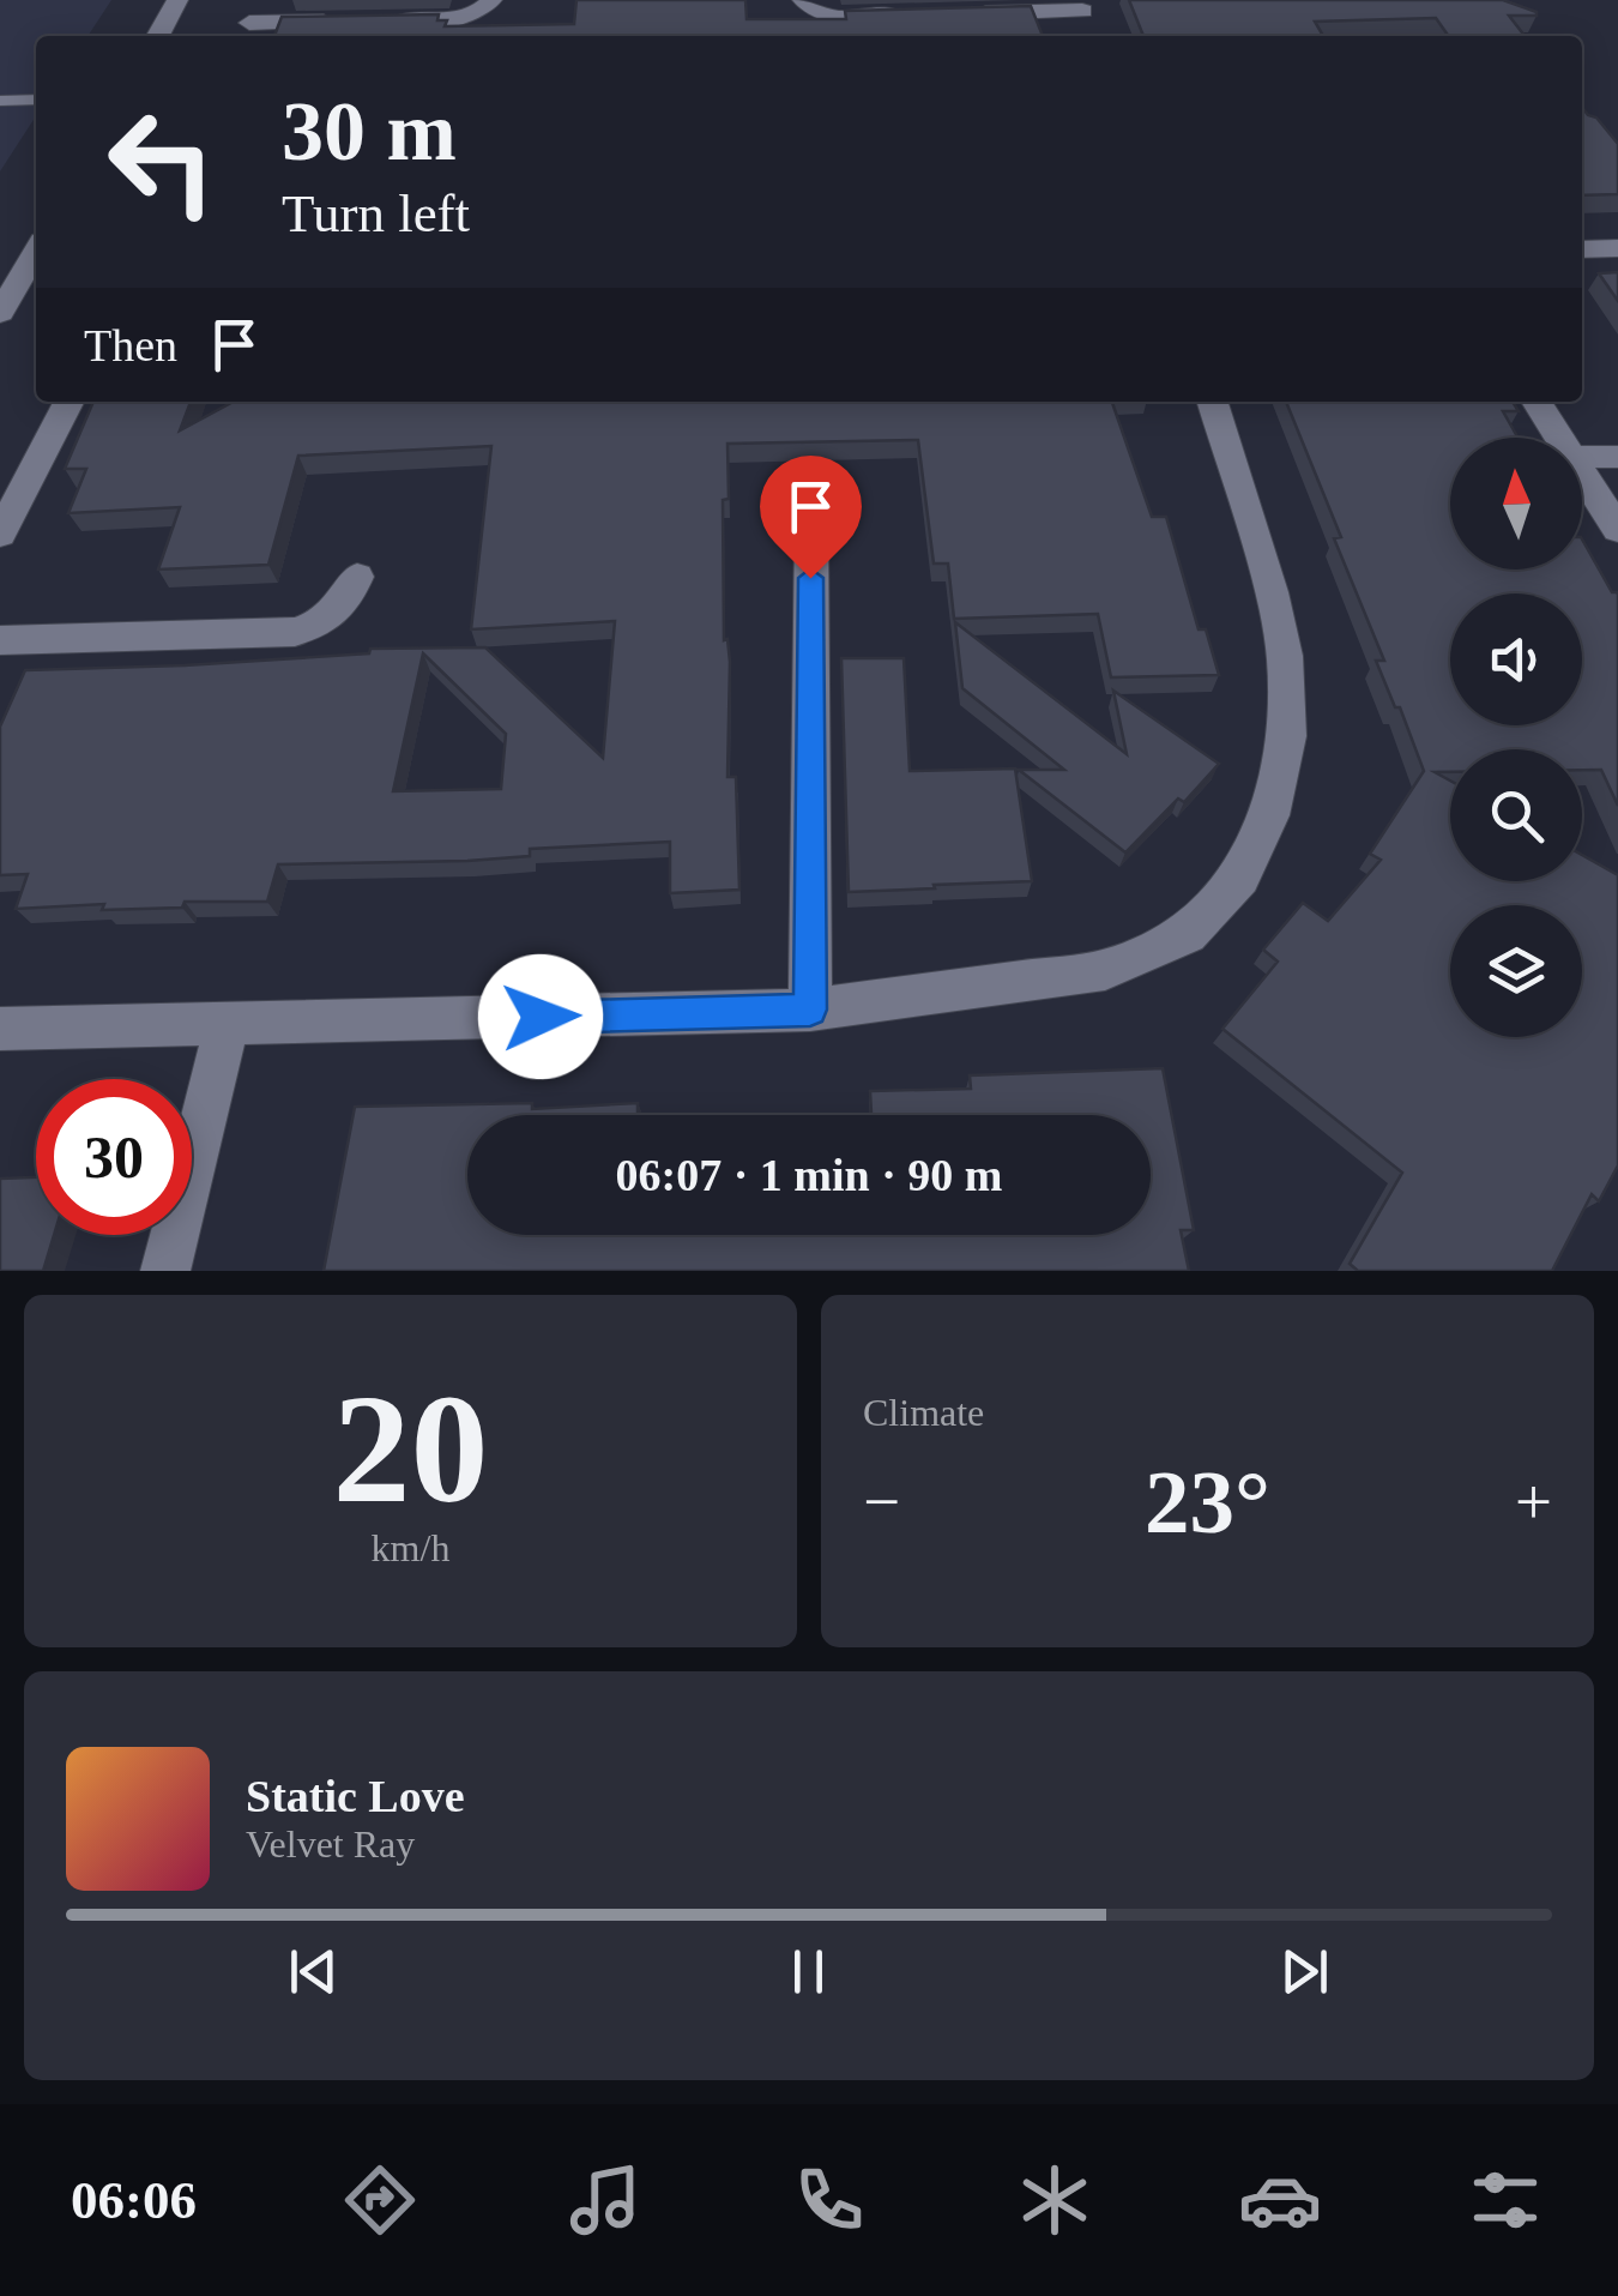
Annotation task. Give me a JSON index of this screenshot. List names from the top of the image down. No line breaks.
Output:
{"north":"top","page":{"turn":["30 m","Turn left"],"then":"Then","limit":"30","trip":"06:07 · 1 min · 90 m","tile":[["20","km/h"],"Climate"],"heat":["−","23°","+"],"song":["Static Love","Velvet Ray"],"tabs":"06:06"}}
